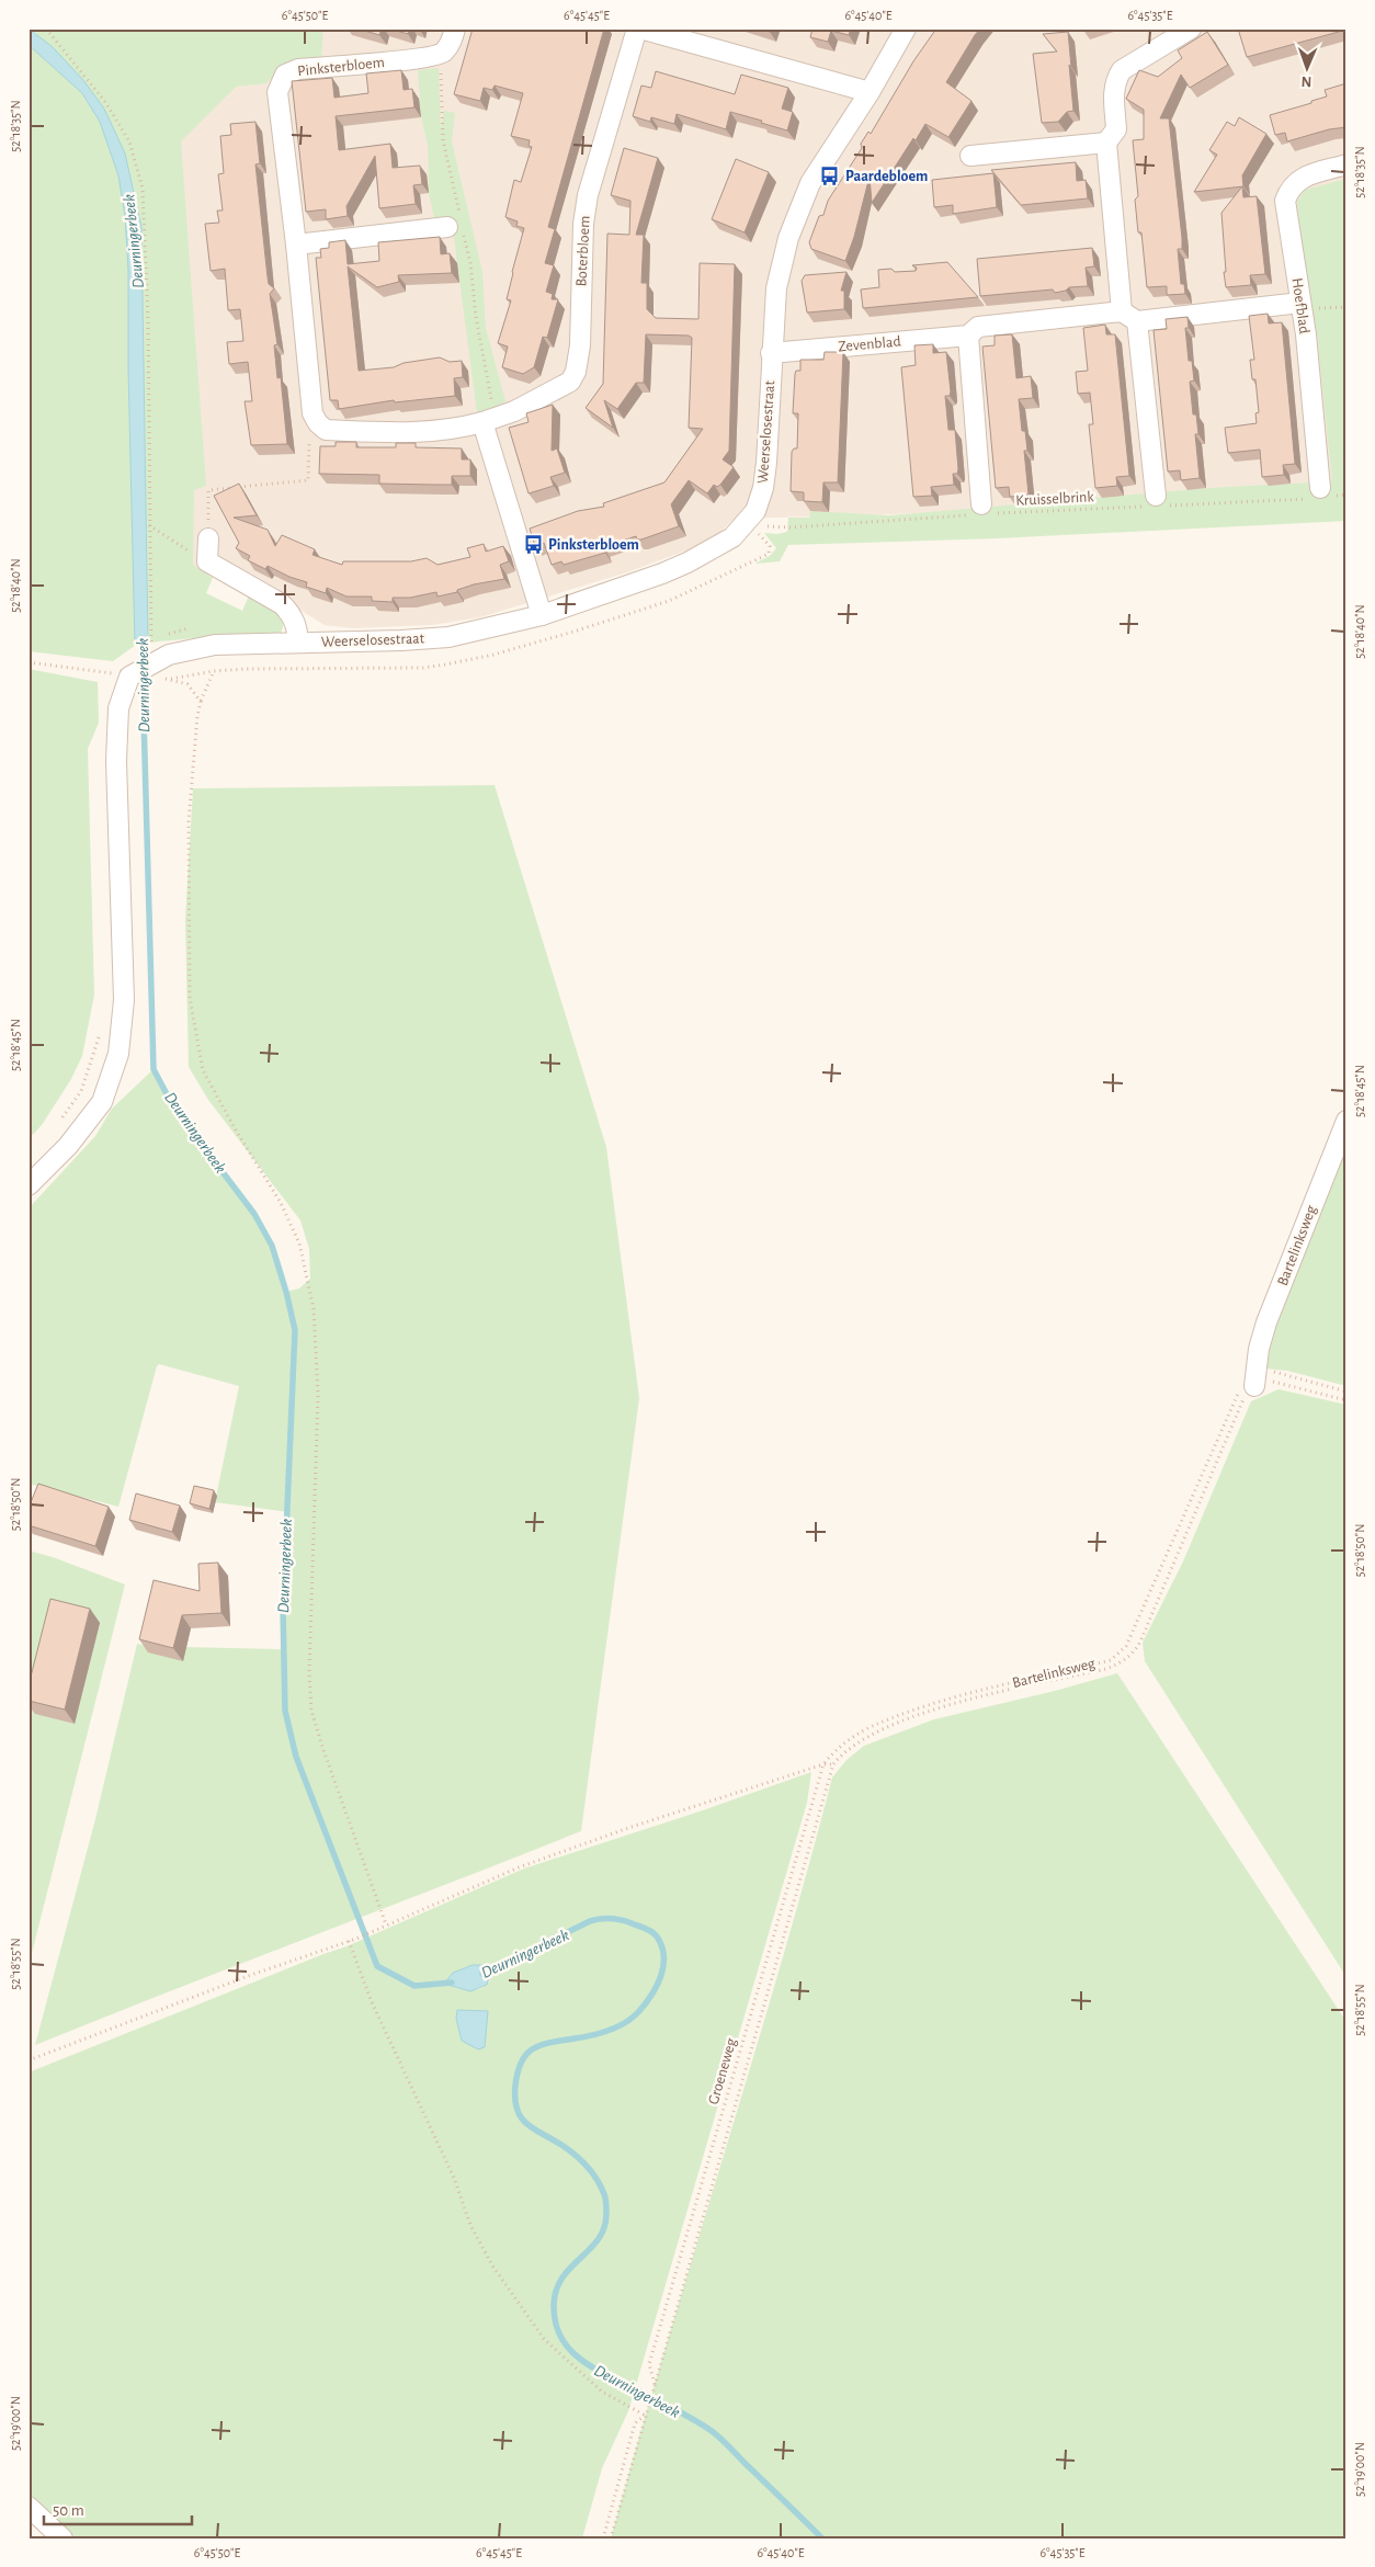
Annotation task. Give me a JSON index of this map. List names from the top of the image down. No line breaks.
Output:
{"streets":{"street":["Pinksterbloem","Boterbloem","Hoefblad","Zevenblad","Weerselosestraat","Bartelinksweg"],"path":["Kruisselbrink","Groeneweg"]},"crossings":[["Hoefblad","Zevenblad"],["Hoefblad","Kruisselbrink"],["Zevenblad","Weerselosestraat"],["Bartelinksweg","Groeneweg"]],"water":["Deurningerbeek"],"places":{"bus stop":["Paardebloem","Pinksterbloem"]},"scale_bar":"50 m","north":"bottom","coordinates":["6°45'50\"E","6°45'45\"E","6°45'40\"E","6°45'35\"E","52°18'35\"N","52°18'40\"N","52°18'45\"N","52°18'50\"N","52°18'55\"N","52°19'00\"N"]}
